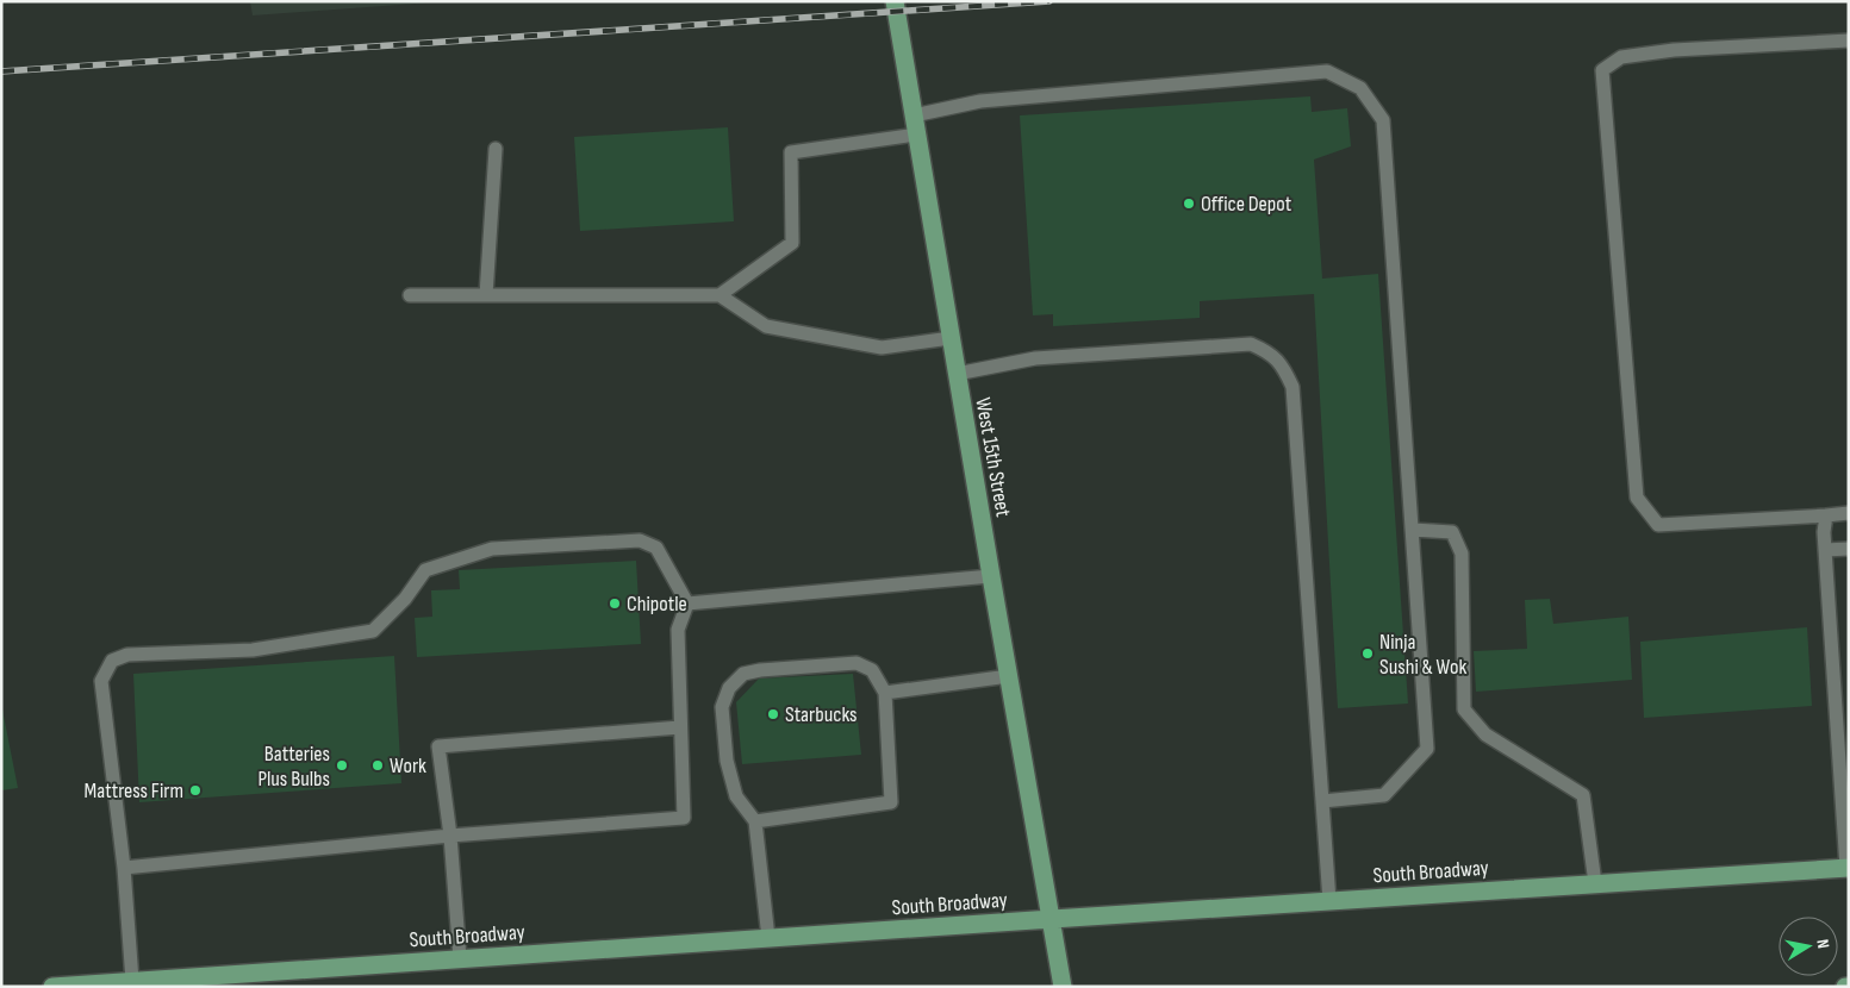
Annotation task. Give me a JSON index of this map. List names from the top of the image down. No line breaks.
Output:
{"streets":{"main road":["West 15th Street","South Broadway"]},"crossings":[["West 15th Street","South Broadway"]],"places":["Office Depot","Chipotle","Ninja Sushi & Wok","Starbucks","Batteries Plus Bulbs","Work","Mattress Firm"],"north":"right"}
